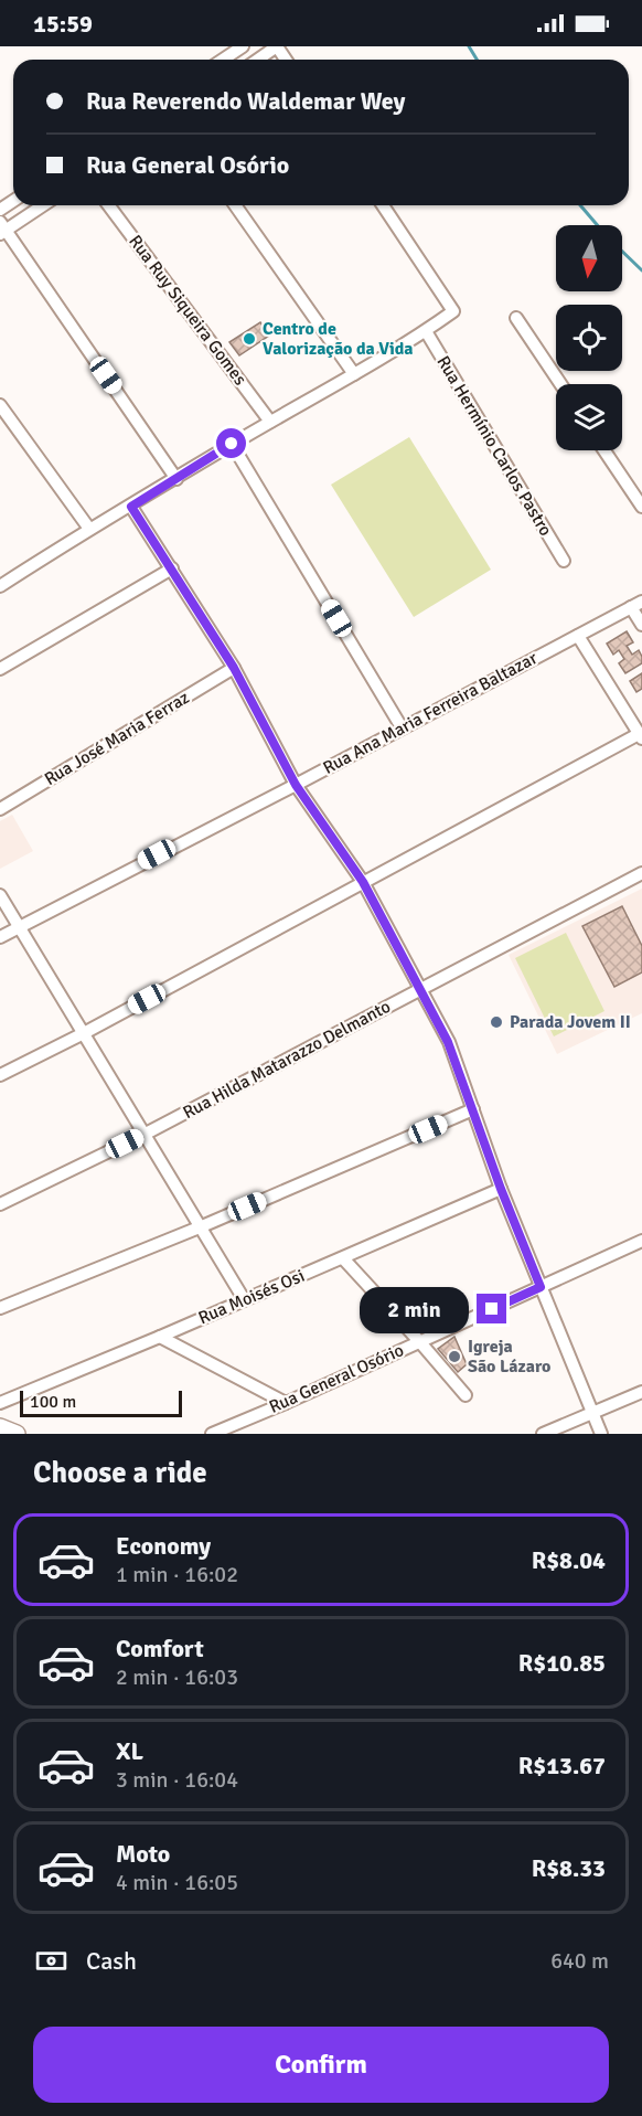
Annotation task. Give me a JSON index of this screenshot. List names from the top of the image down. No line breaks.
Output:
{"streets":{"street":["Rua Ruy Siqueira Gomes","Rua Hermínio Carlos Pastro","Rua Ana Maria Ferreira Baltazar","Rua José Maria Ferraz","Rua Hilda Matarazzo Delmanto","Rua Moisés Osi","Rua General Osório"]},"places":["Centro de Valorização da Vida","Parada Jovem II","Igreja São Lázaro"],"scale_bar":"100 m","north":"bottom","page":{"status":"15:59","banner":["Rua Reverendo Waldemar Wey","Rua General Osório"],"bubble":"2 min","scale":"100 m","heading":"Choose a ride","list":[{"name":"Economy","note":"1 min · 16:02","value":"R$8.04"},{"name":"Comfort","note":"2 min · 16:03","value":"R$10.85"},{"name":"XL","note":"3 min · 16:04","value":"R$13.67"},{"name":"Moto","note":"4 min · 16:05","value":"R$8.33"}],"pay":["Cash","640 m"],"buttons":"Confirm"}}
